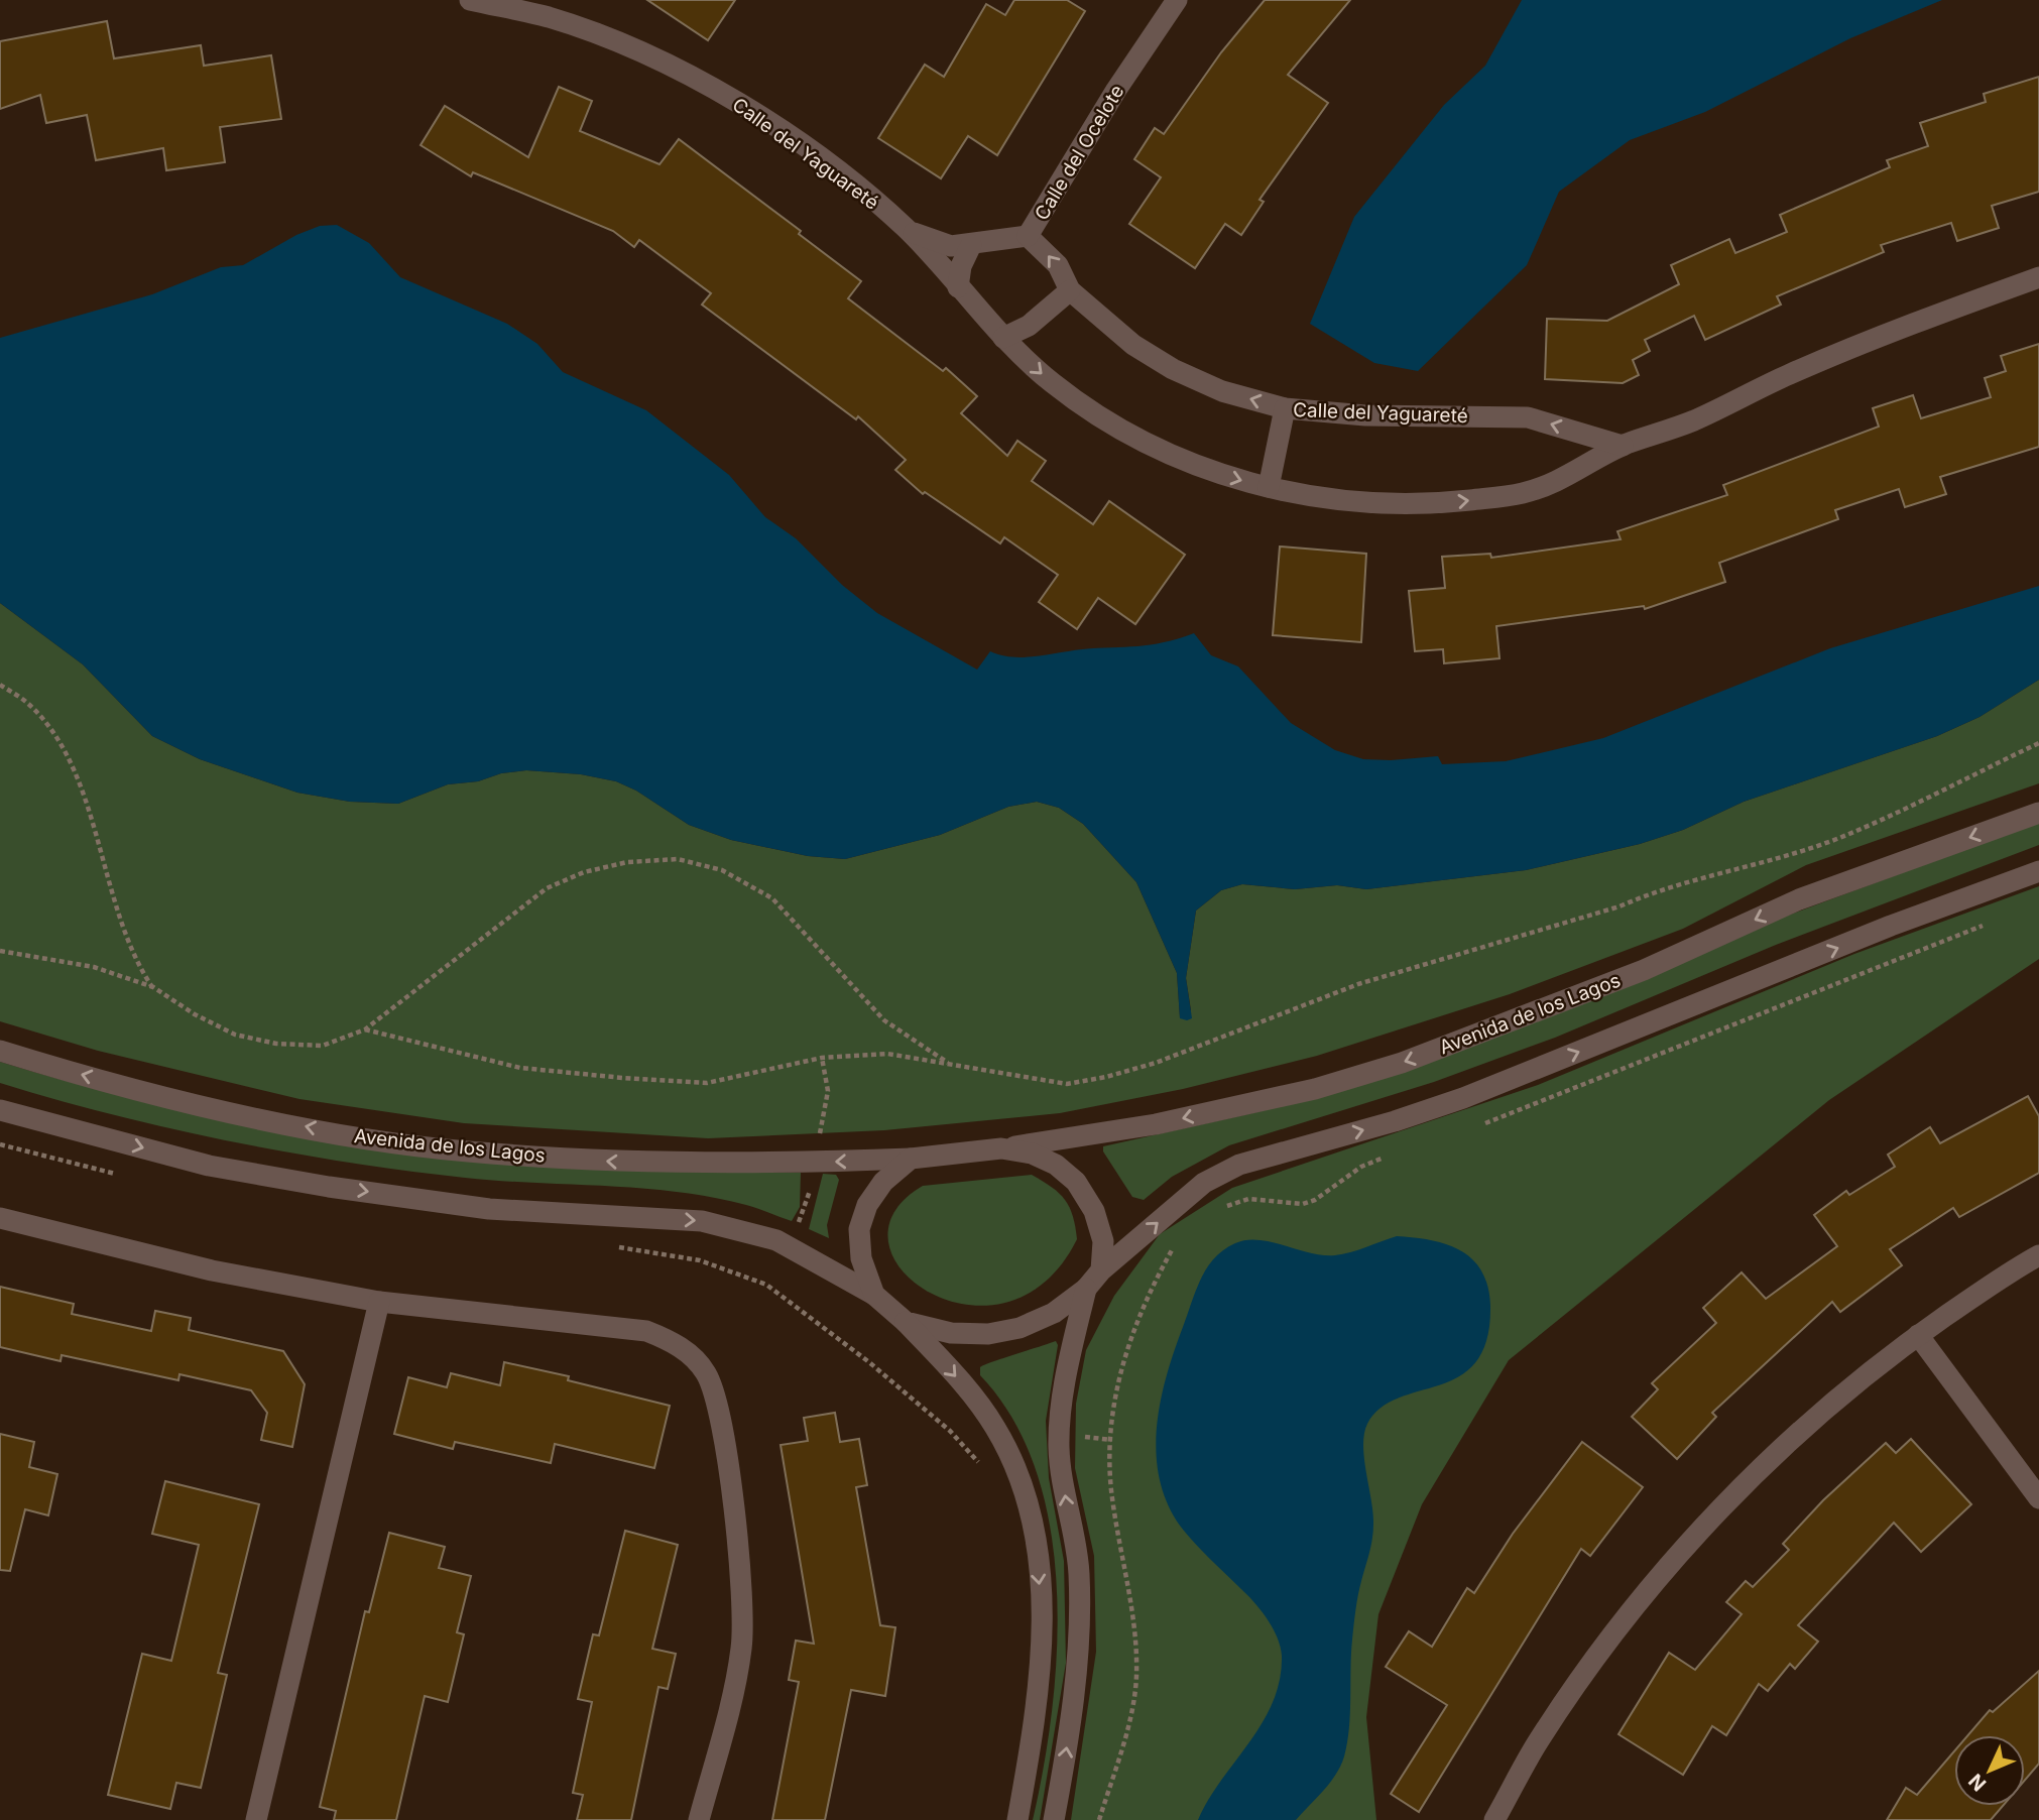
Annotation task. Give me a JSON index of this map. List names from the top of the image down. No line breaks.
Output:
{"streets":{"street":["Calle del Ocelote","Calle del Yaguareté","Avenida de los Lagos"]},"crossings":[["Calle del Ocelote","Calle del Yaguareté"]],"north":"bottom left"}
